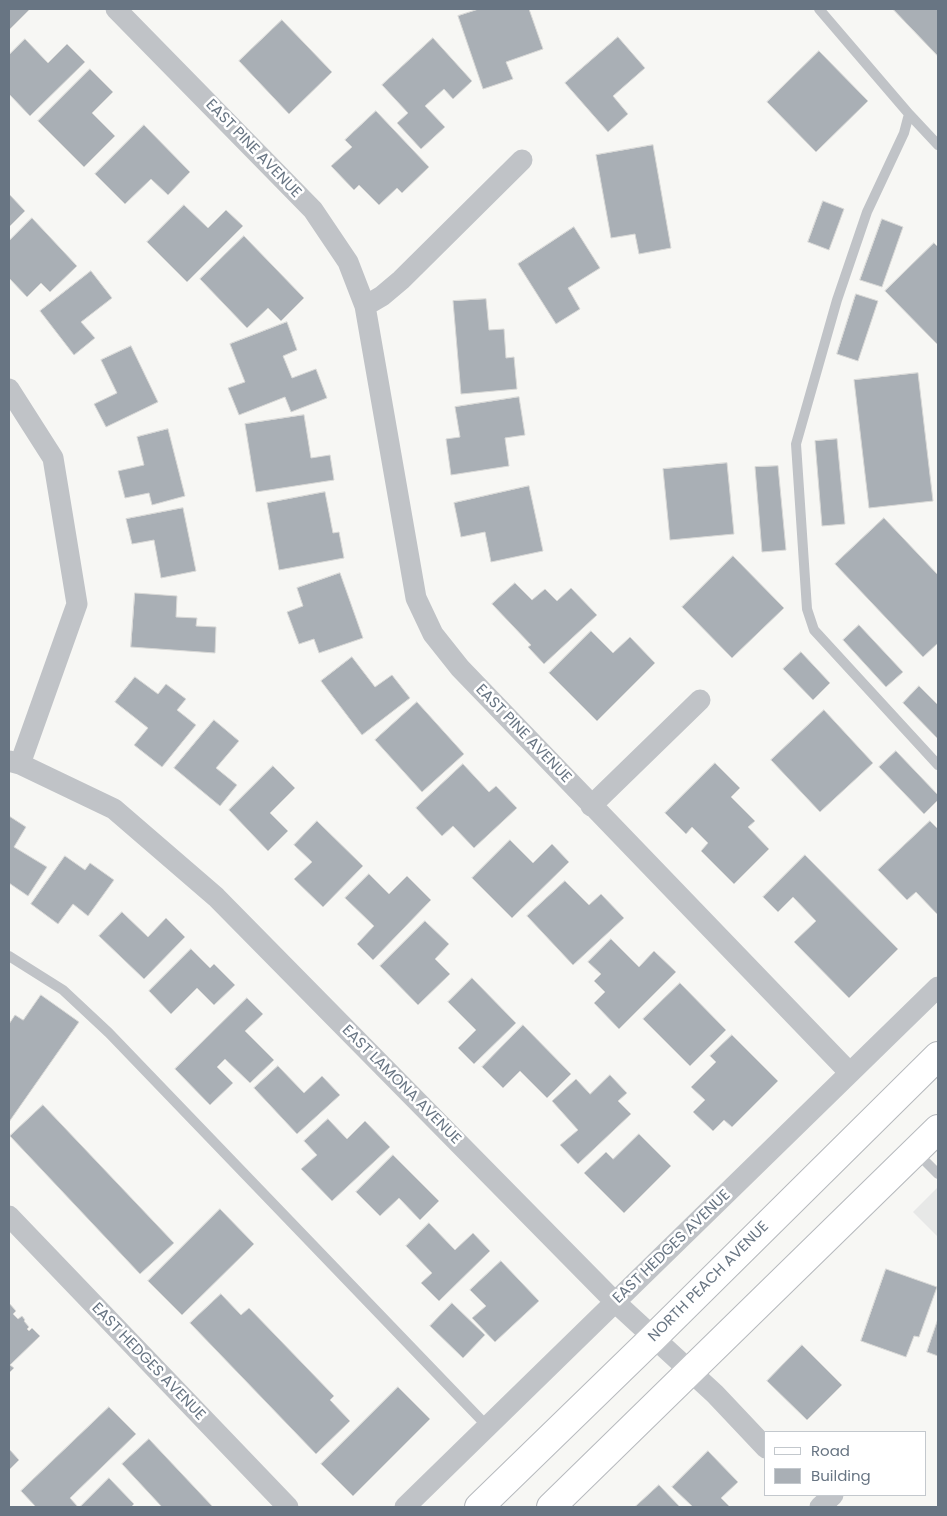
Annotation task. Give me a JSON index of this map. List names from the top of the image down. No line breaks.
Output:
{"streets":{"main road":["NORTH PEACH AVENUE"],"street":["EAST PINE AVENUE","EAST LAMONA AVENUE","EAST HEDGES AVENUE"]},"crossings":[["EAST PINE AVENUE","EAST HEDGES AVENUE"],["EAST LAMONA AVENUE","EAST HEDGES AVENUE"],["EAST LAMONA AVENUE","NORTH PEACH AVENUE"]],"legend":["Road","Building"]}
